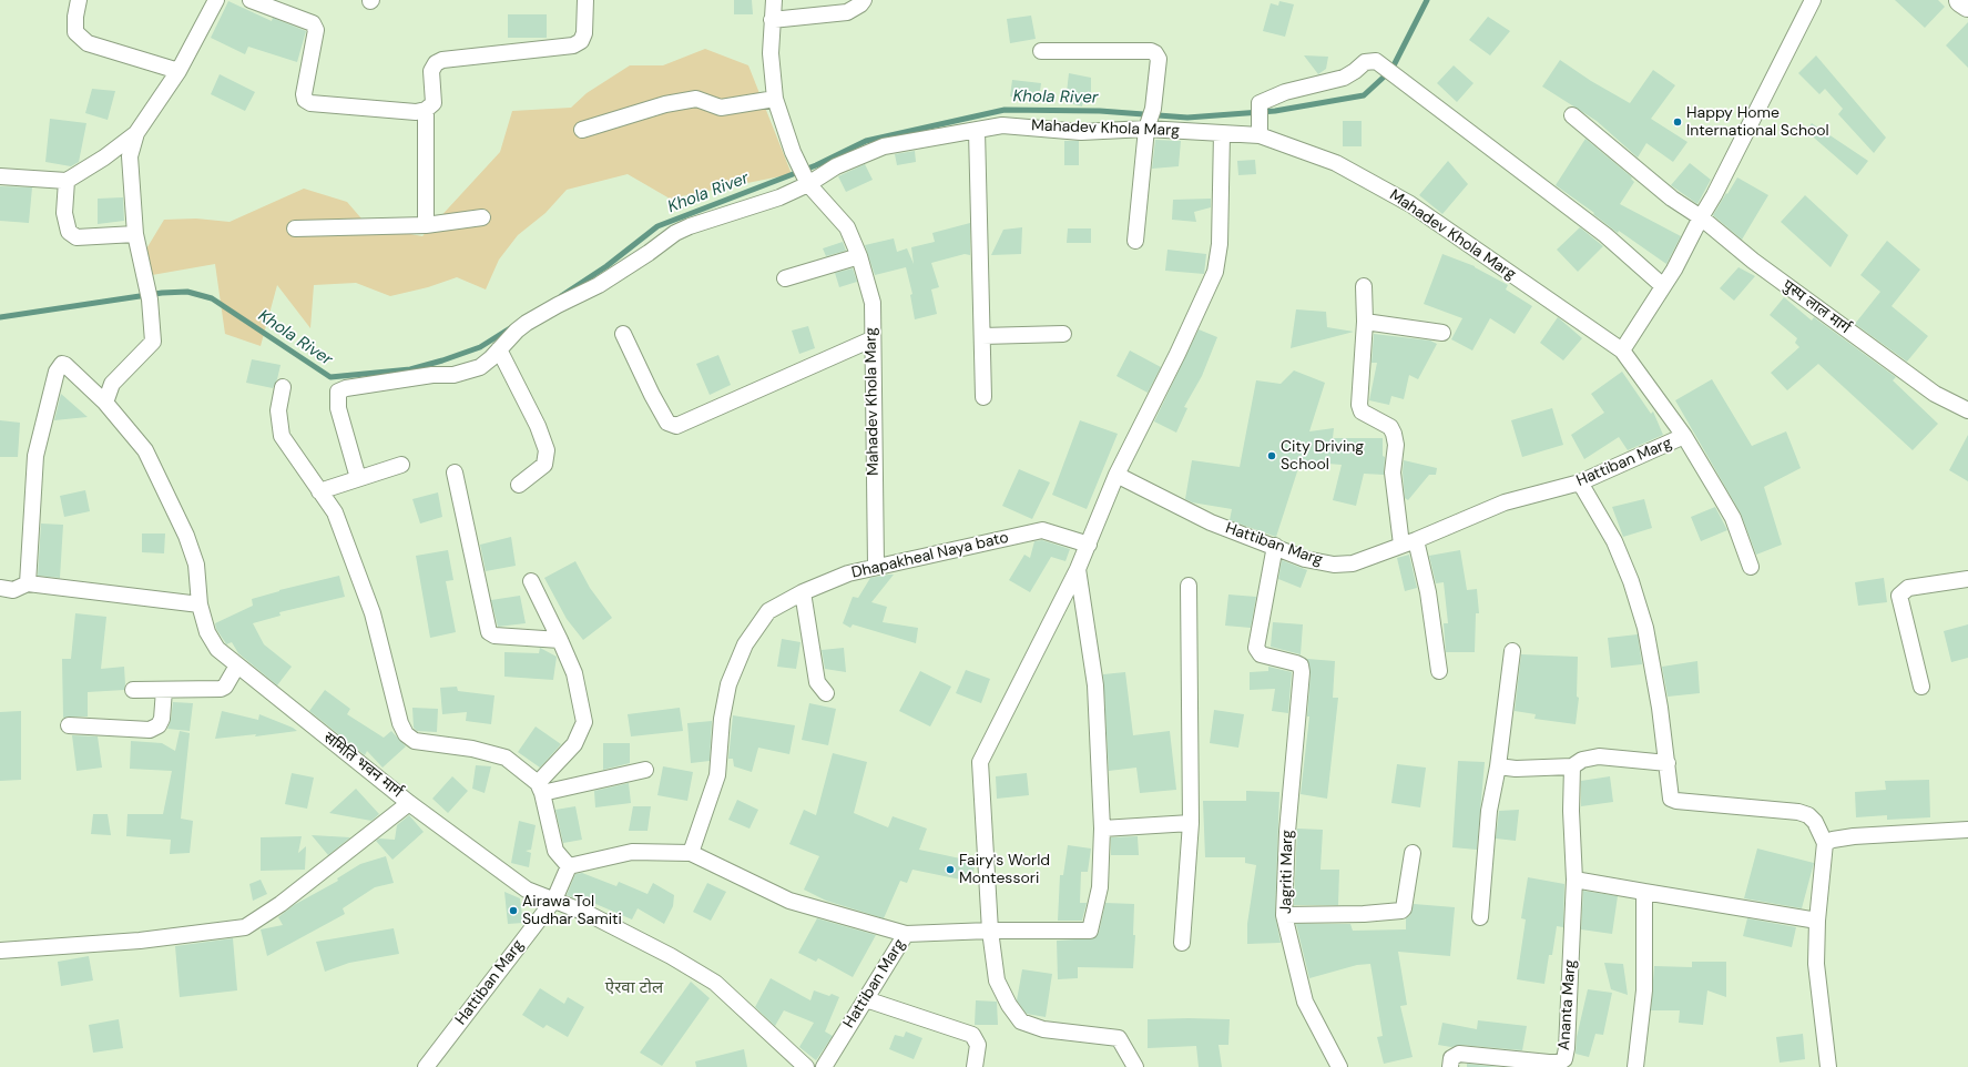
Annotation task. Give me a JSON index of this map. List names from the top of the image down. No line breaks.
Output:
{"streets":{"street":["Mahadev Khola Marg","पुस्प लाल मार्ग","Hattiban Marg","Dhapakheal Naya bato","समिति भवन मार्ग","Jagriti Marg","Ananta Marg"]},"crossings":[["Mahadev Khola Marg","Hattiban Marg"],["Mahadev Khola Marg","Dhapakheal Naya bato"],["Hattiban Marg","समिति भवन मार्ग"],["Hattiban Marg","Jagriti Marg"]],"districts":["ऐरवा टोल"],"water":["Khola River"],"places":["Happy Home International School","City Driving School","Fairy's World Montessori","Airawa Tol Sudhar Samiti"]}
